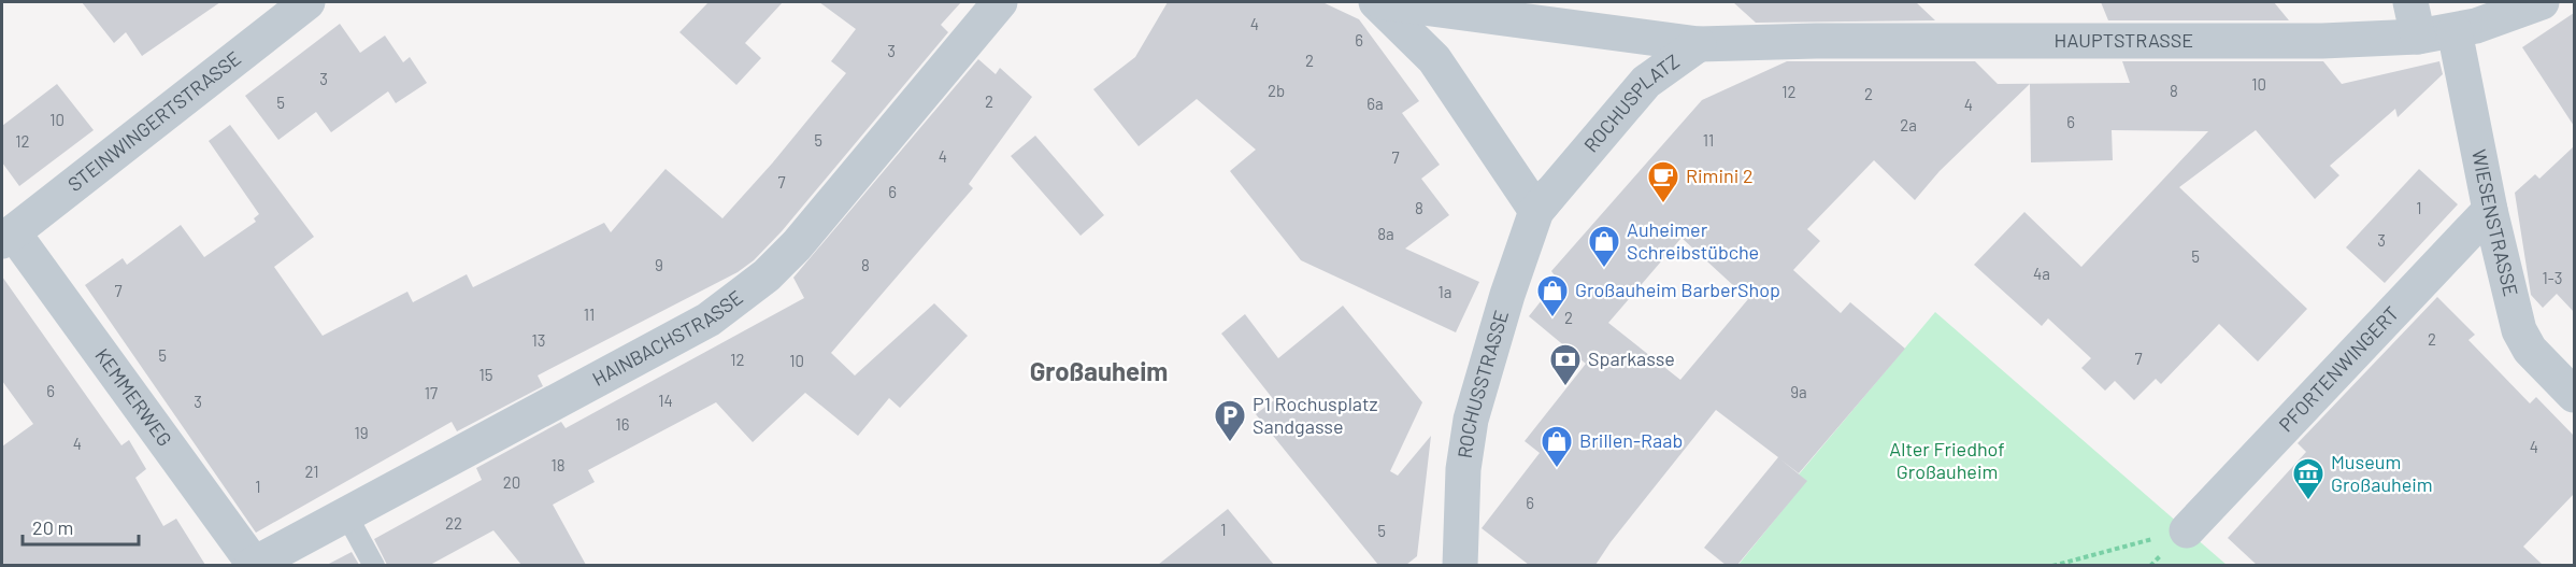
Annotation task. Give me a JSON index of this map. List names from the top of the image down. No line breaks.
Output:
{"streets":{"street":["HAUPTSTRASSE","ROCHUSPLATZ","STEINWINGERTSTRASSE","WIESENSTRASSE","HAINBACHSTRASSE","PFORTENWINGERT","ROCHUSSTRASSE","KEMMERWEG"]},"crossings":[["HAUPTSTRASSE","ROCHUSPLATZ"],["HAUPTSTRASSE","WIESENSTRASSE"],["ROCHUSPLATZ","ROCHUSSTRASSE"],["STEINWINGERTSTRASSE","KEMMERWEG"],["WIESENSTRASSE","PFORTENWINGERT"],["HAINBACHSTRASSE","KEMMERWEG"]],"districts":["Großauheim"],"parks":["Alter Friedhof Großauheim"],"places":{"cafe":["Rimini 2"],"shop":["Auheimer Schreibstübche","Großauheim BarberShop","Brillen-Raab"],"bank":["Sparkasse"],"parking":["P1 Rochusplatz Sandgasse"],"museum":["Museum Großauheim"]},"house_numbers":["4","6","3","2","3","10","2b","8","12","2","2","5","6a","4","10","6","2a","5","11","12","4","7","7","6","8","1","8a","3","5","9","8","4a","1-3","7","1a","11","2","2","13","5","7","12","10","15","6","9a","17","14","3","16","19","4","4","18","21","20","1","6","22","1","5"],"scale_bar":"20 m"}
